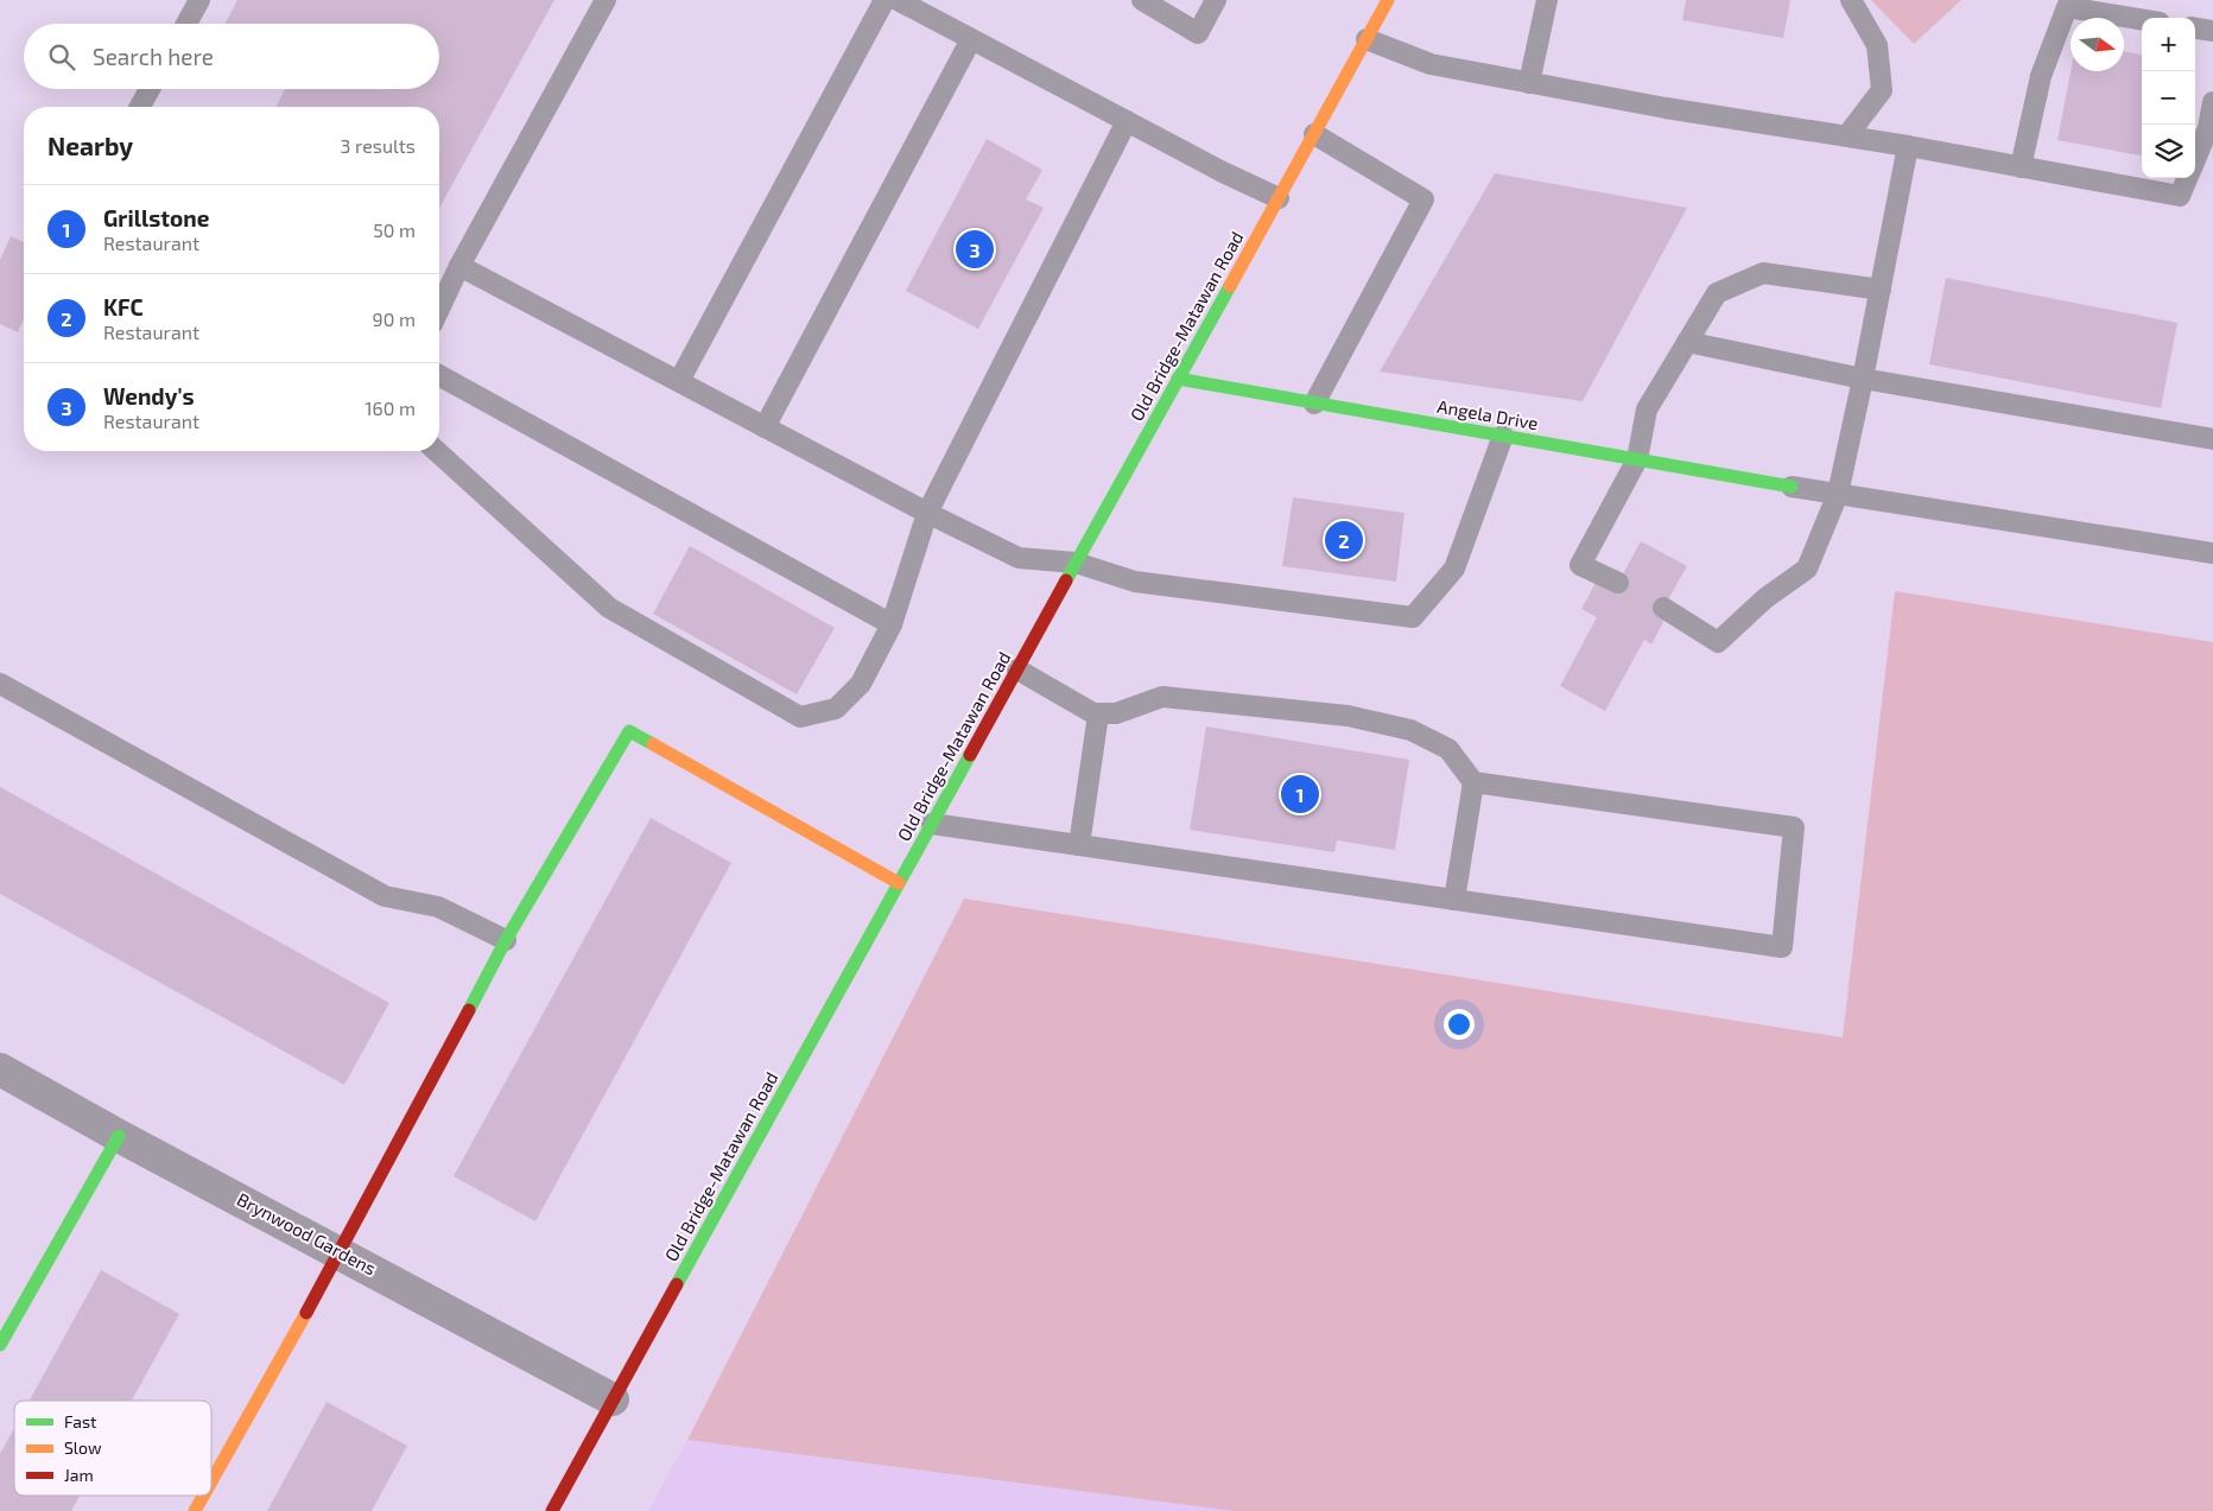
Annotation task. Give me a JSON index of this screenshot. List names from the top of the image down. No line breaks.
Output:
{"streets":{"street":["Old Bridge-Matawan Road","Angela Drive","Brynwood Gardens"]},"crossings":[["Old Bridge-Matawan Road","Angela Drive"],["Old Bridge-Matawan Road","Brynwood Gardens"]],"legend":["Fast","Slow","Jam"],"north":"right","page":{"map_buttons":["+","−"],"search":"Search here","heading":["Nearby","3 results"],"list":[{"mark":"1","name":"Grillstone","note":"Restaurant","value":"50 m"},{"mark":"2","name":"KFC","note":"Restaurant","value":"90 m"},{"mark":"3","name":"Wendy's","note":"Restaurant","value":"160 m"}],"pins":["3","2","1"]}}
